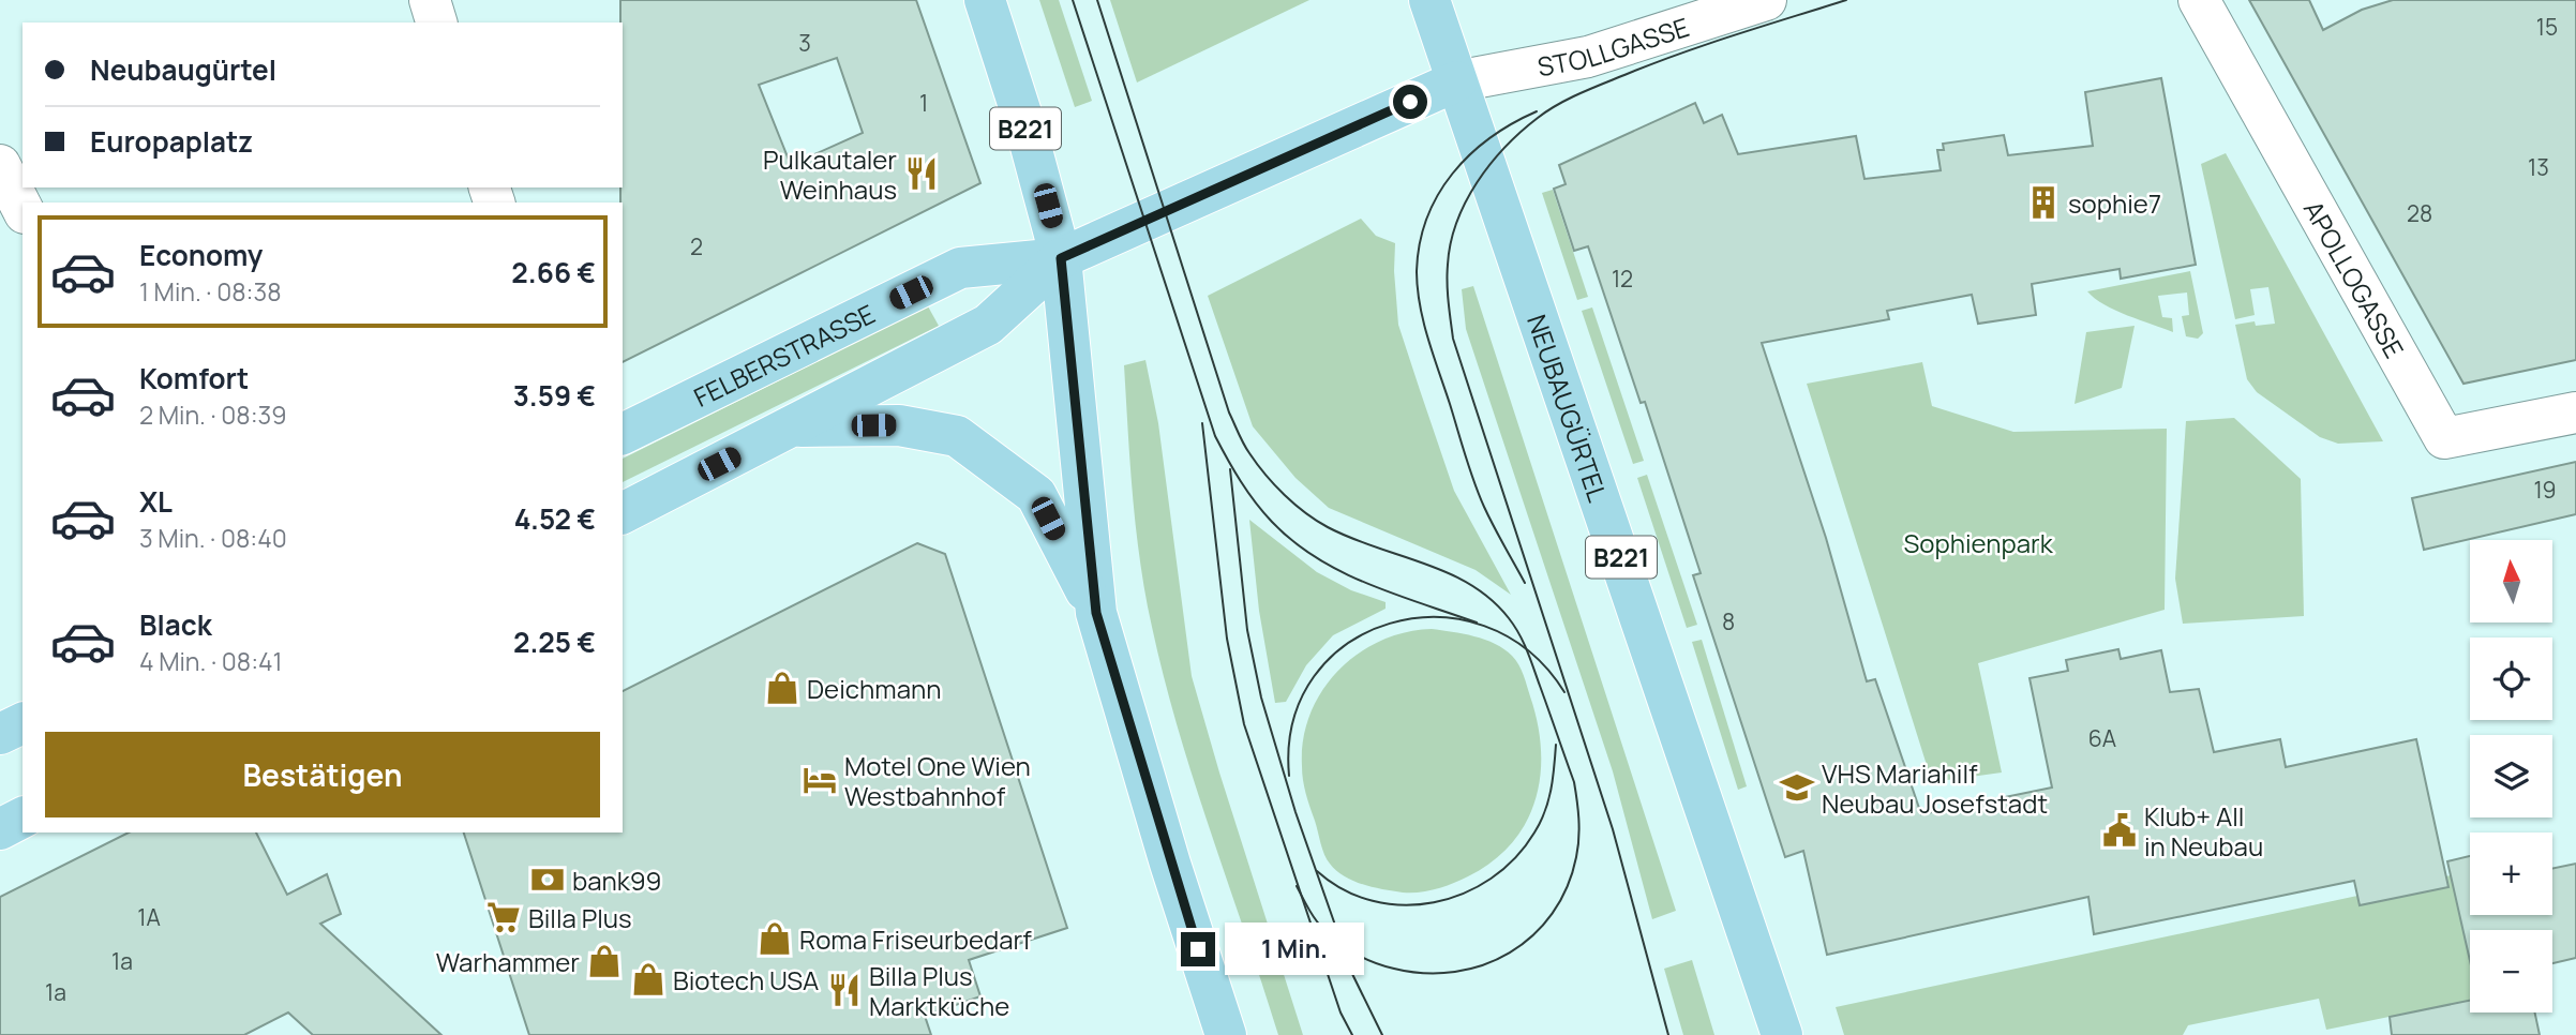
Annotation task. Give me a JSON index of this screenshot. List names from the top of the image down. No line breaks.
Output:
{"streets":{"main road":["B221","FELBERSTRASSE","NEUBAUGÜRTEL"],"street":["STOLLGASSE","APOLLOGASSE"]},"crossings":[["STOLLGASSE","NEUBAUGÜRTEL"],["B221","FELBERSTRASSE"]],"parks":["Sophienpark"],"places":{"restaurant":["Pulkautaler Weinhaus","Billa Plus Marktküche"],"building":["sophie7"],"shop":["Deichmann","Roma Friseurbedarf","Warhammer","Biotech USA"],"hotel":["Motel One Wien Westbahnhof"],"school or university":["VHS Mariahilf Neubau Josefstadt"],"public building":["Klub+ All in Neubau"],"bank":["bank99"],"supermarket":["Billa Plus"]},"house_numbers":["15","3","1","13","28","2","12","19","8","6A","1A","1a","1a"],"north":"top","page":{"banner":["Neubaugürtel","Europaplatz"],"list":[{"name":"Economy","note":"1 Min. · 08:38","value":"2.66 €"},{"name":"Komfort","note":"2 Min. · 08:39","value":"3.59 €"},{"name":"XL","note":"3 Min. · 08:40","value":"4.52 €"},{"name":"Black","note":"4 Min. · 08:41","value":"2.25 €"}],"map_buttons":["+","−"],"buttons":"Bestätigen","bubble":"1 Min."}}
